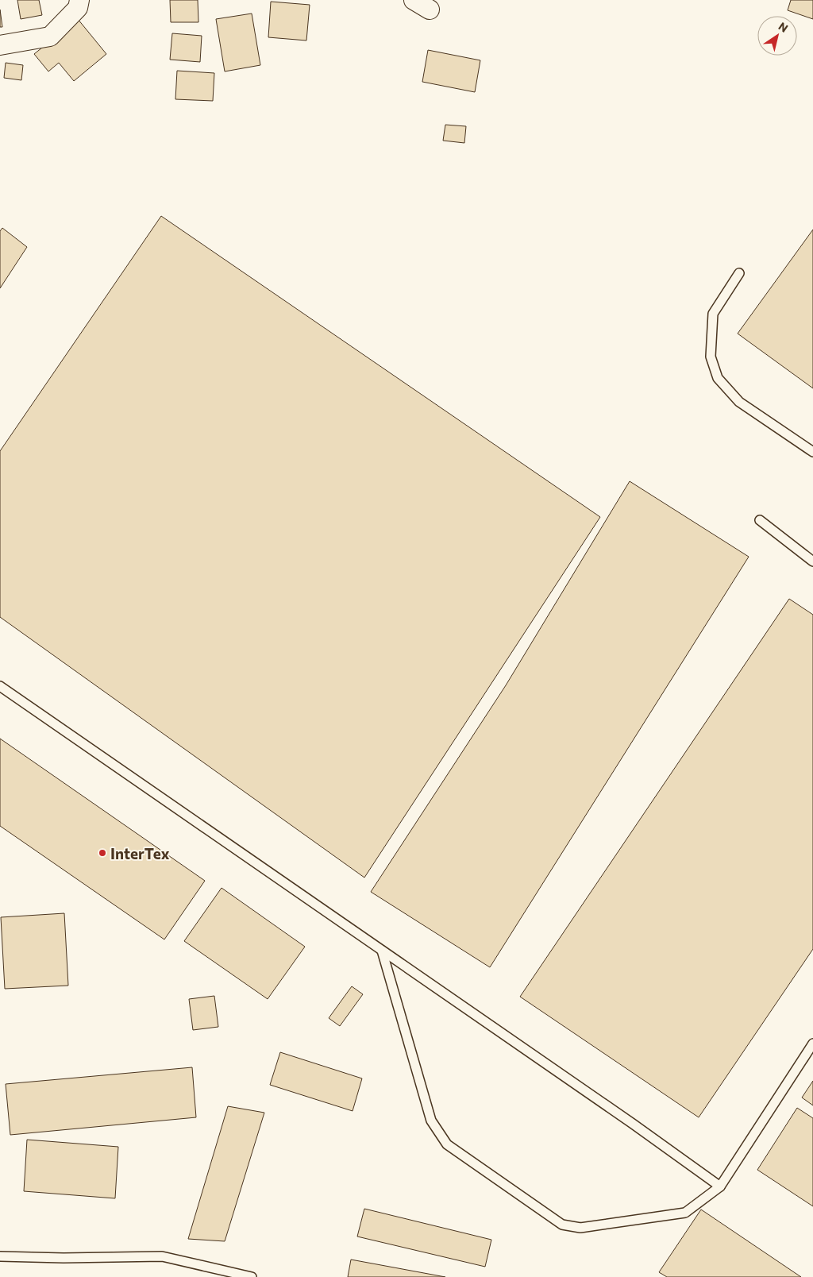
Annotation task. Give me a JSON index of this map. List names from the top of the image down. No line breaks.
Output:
{"places":["InterTex"],"north":"top right"}
